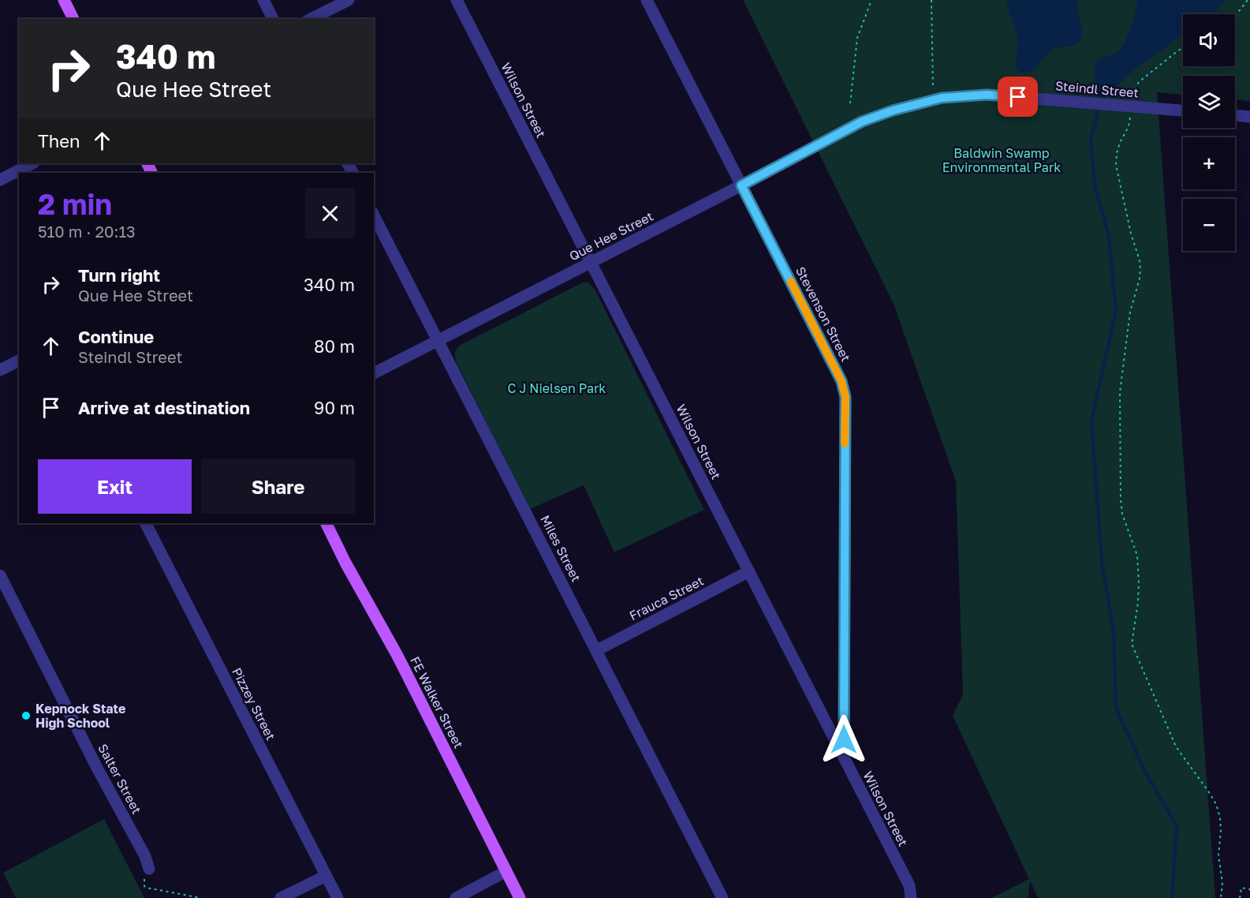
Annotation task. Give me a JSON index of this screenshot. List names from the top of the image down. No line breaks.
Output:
{"streets":{"main road":["FE Walker Street"],"street":["Steindl Street","Wilson Street","Que Hee Street","Stevenson Street","Miles Street","Frauca Street","Pizzey Street","Salter Street"]},"crossings":[["Steindl Street","Que Hee Street"],["Wilson Street","Que Hee Street"],["Wilson Street","Stevenson Street"],["Wilson Street","Frauca Street"],["Que Hee Street","Stevenson Street"],["Que Hee Street","Miles Street"],["Miles Street","Frauca Street"]],"parks":["Baldwin Swamp Environmental Park","C J Nielsen Park"],"places":["Kepnock State High School"],"page":{"map_buttons":["+","−"],"turn":["340 m","Que Hee Street"],"then":"Then","heading":["2 min","510 m · 20:13"],"list":[{"name":"Turn right","note":"Que Hee Street","value":"340 m"},{"name":"Continue","note":"Steindl Street","value":"80 m"},{"name":"Arrive at destination","value":"90 m"}],"buttons":["Exit","Share"]}}
